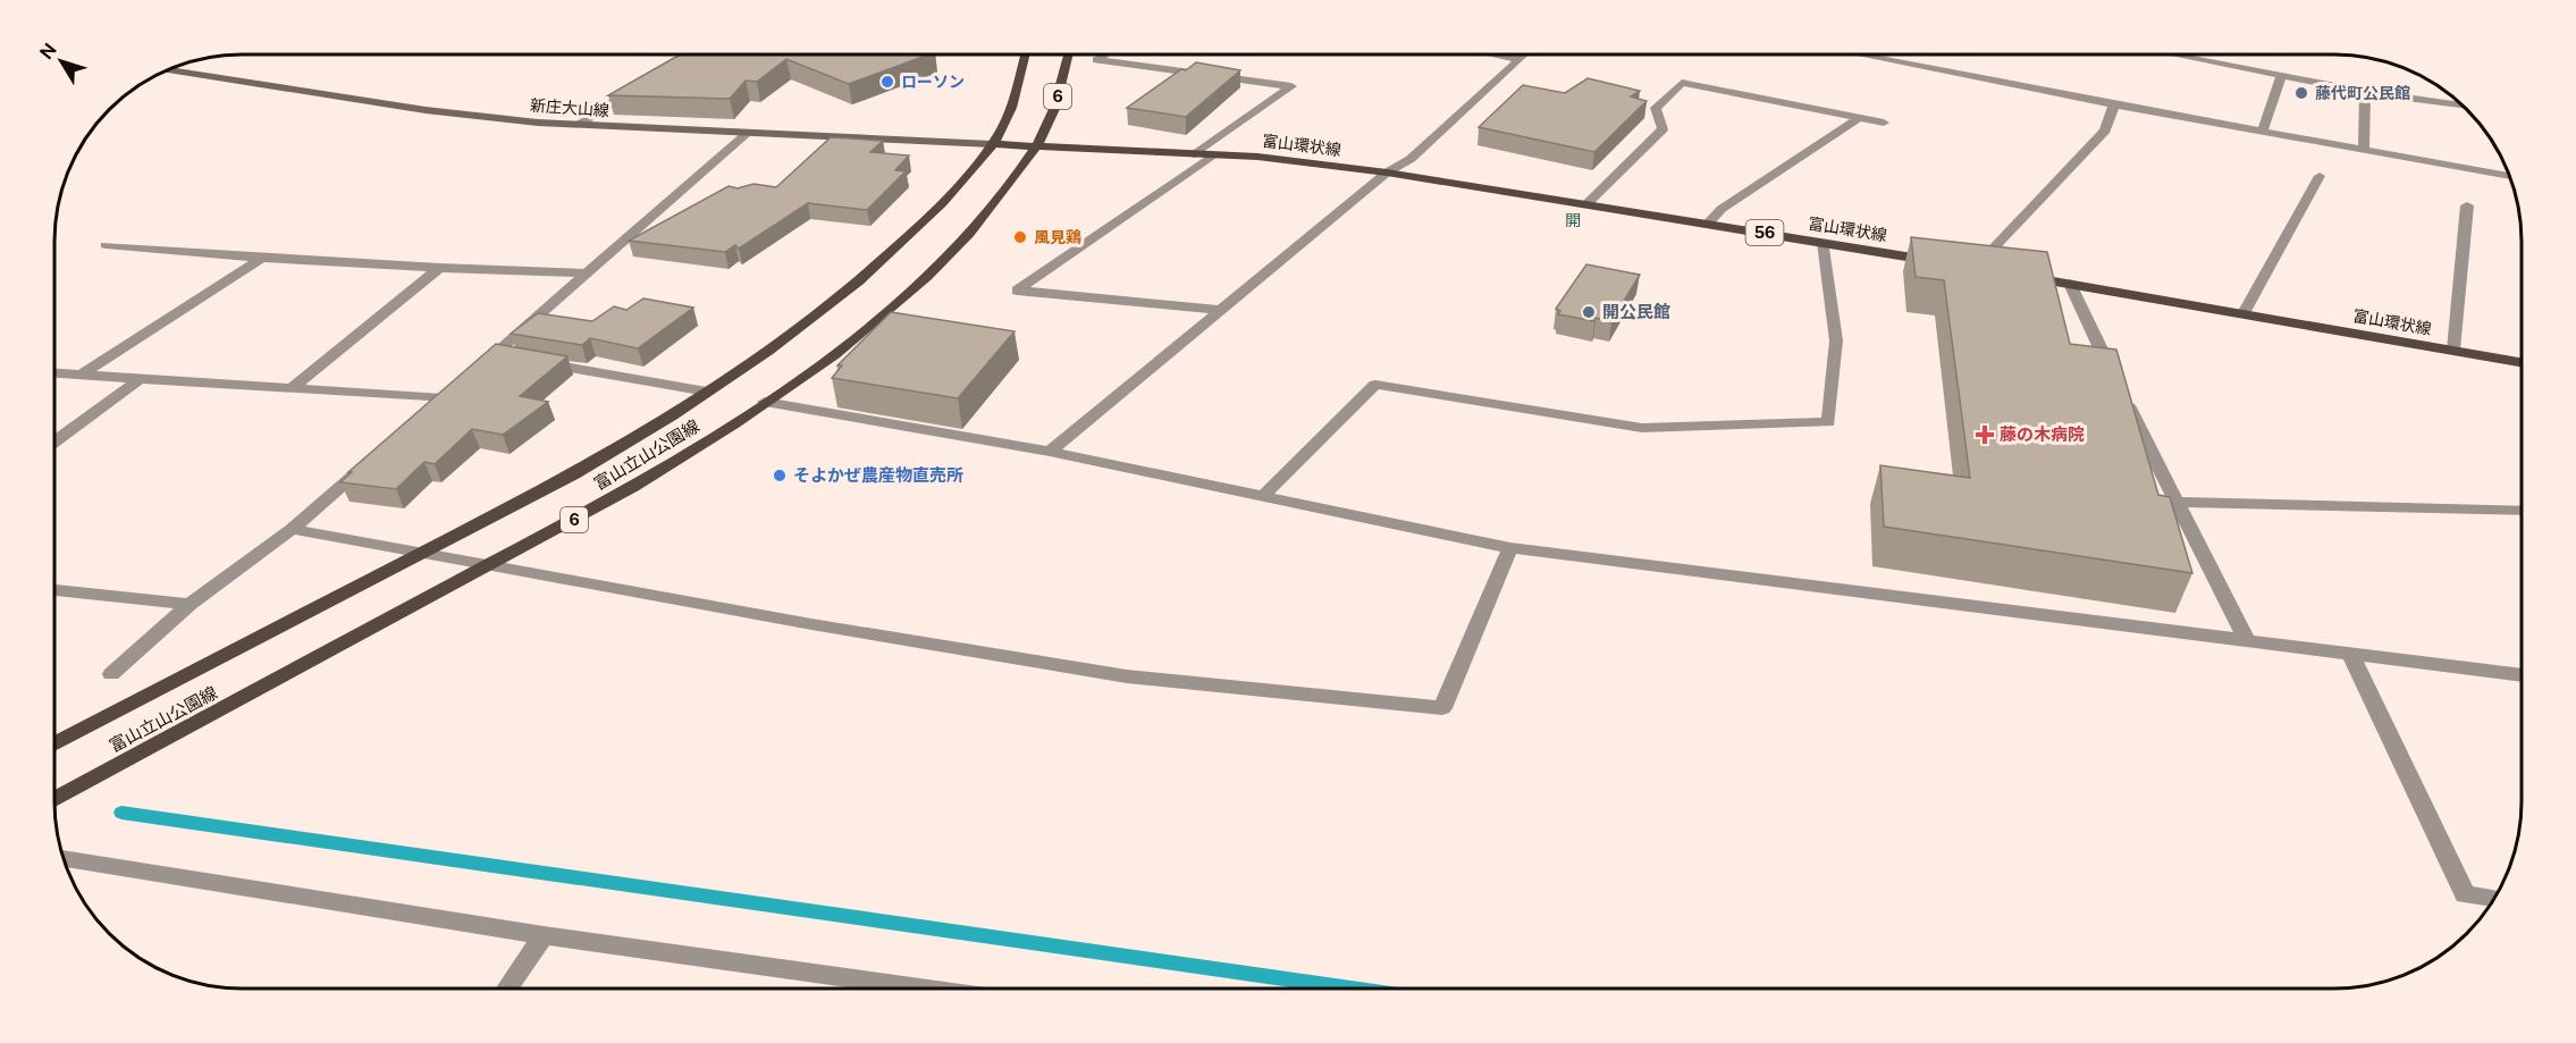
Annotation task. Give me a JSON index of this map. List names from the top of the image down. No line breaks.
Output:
{"streets":{"main road":["6","新庄大山線","富山環状線","56","富山立山公園線"]},"crossings":[["新庄大山線","富山環状線"],["新庄大山線","富山立山公園線"],["富山環状線","富山立山公園線"]],"districts":["開"],"places":{"other":["ローソン","藤代町公民館","風見鶏","開公民館","そよかぜ農産物直売所"],"health":["藤の木病院"]},"north":"top left"}
